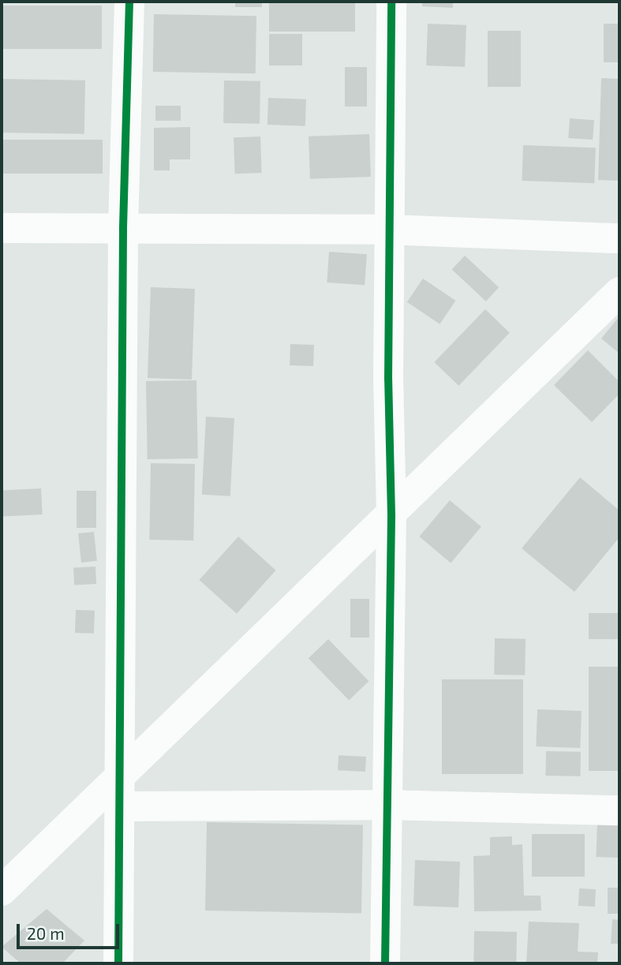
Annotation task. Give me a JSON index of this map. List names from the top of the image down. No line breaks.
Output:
{"scale_bar":"20 m"}
